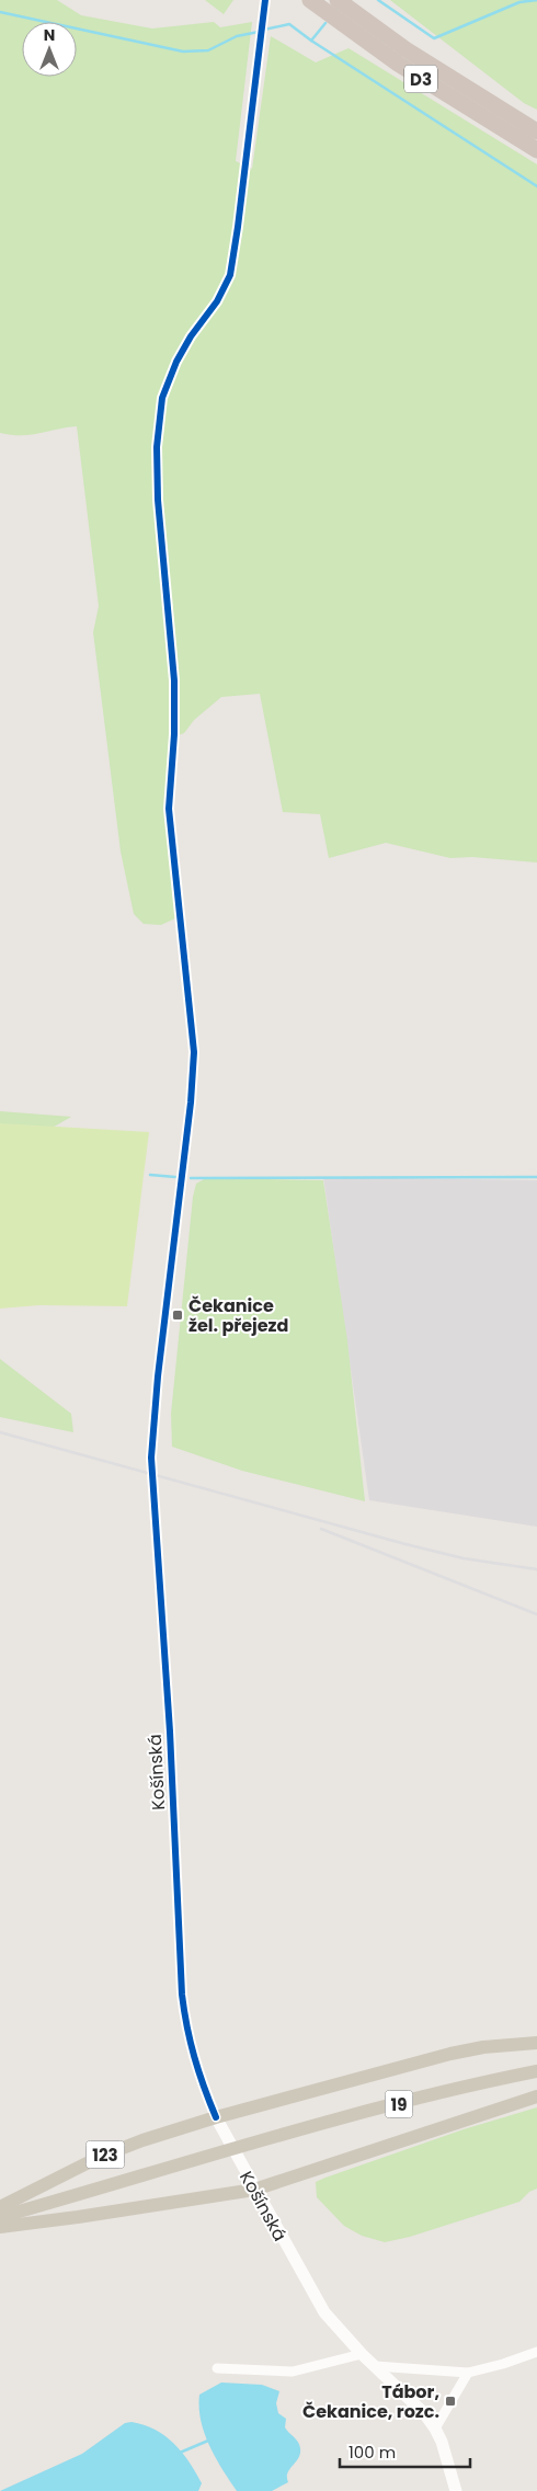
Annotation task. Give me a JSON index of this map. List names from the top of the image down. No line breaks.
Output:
{"streets":{"highway":["D3"],"main road":["Košínská","19","123"]},"crossings":[["Košínská","123"]],"places":{"transit":["Čekanice žel. přejezd","Tábor, Čekanice, rozc."]},"scale_bar":"100 m","north":"top"}
